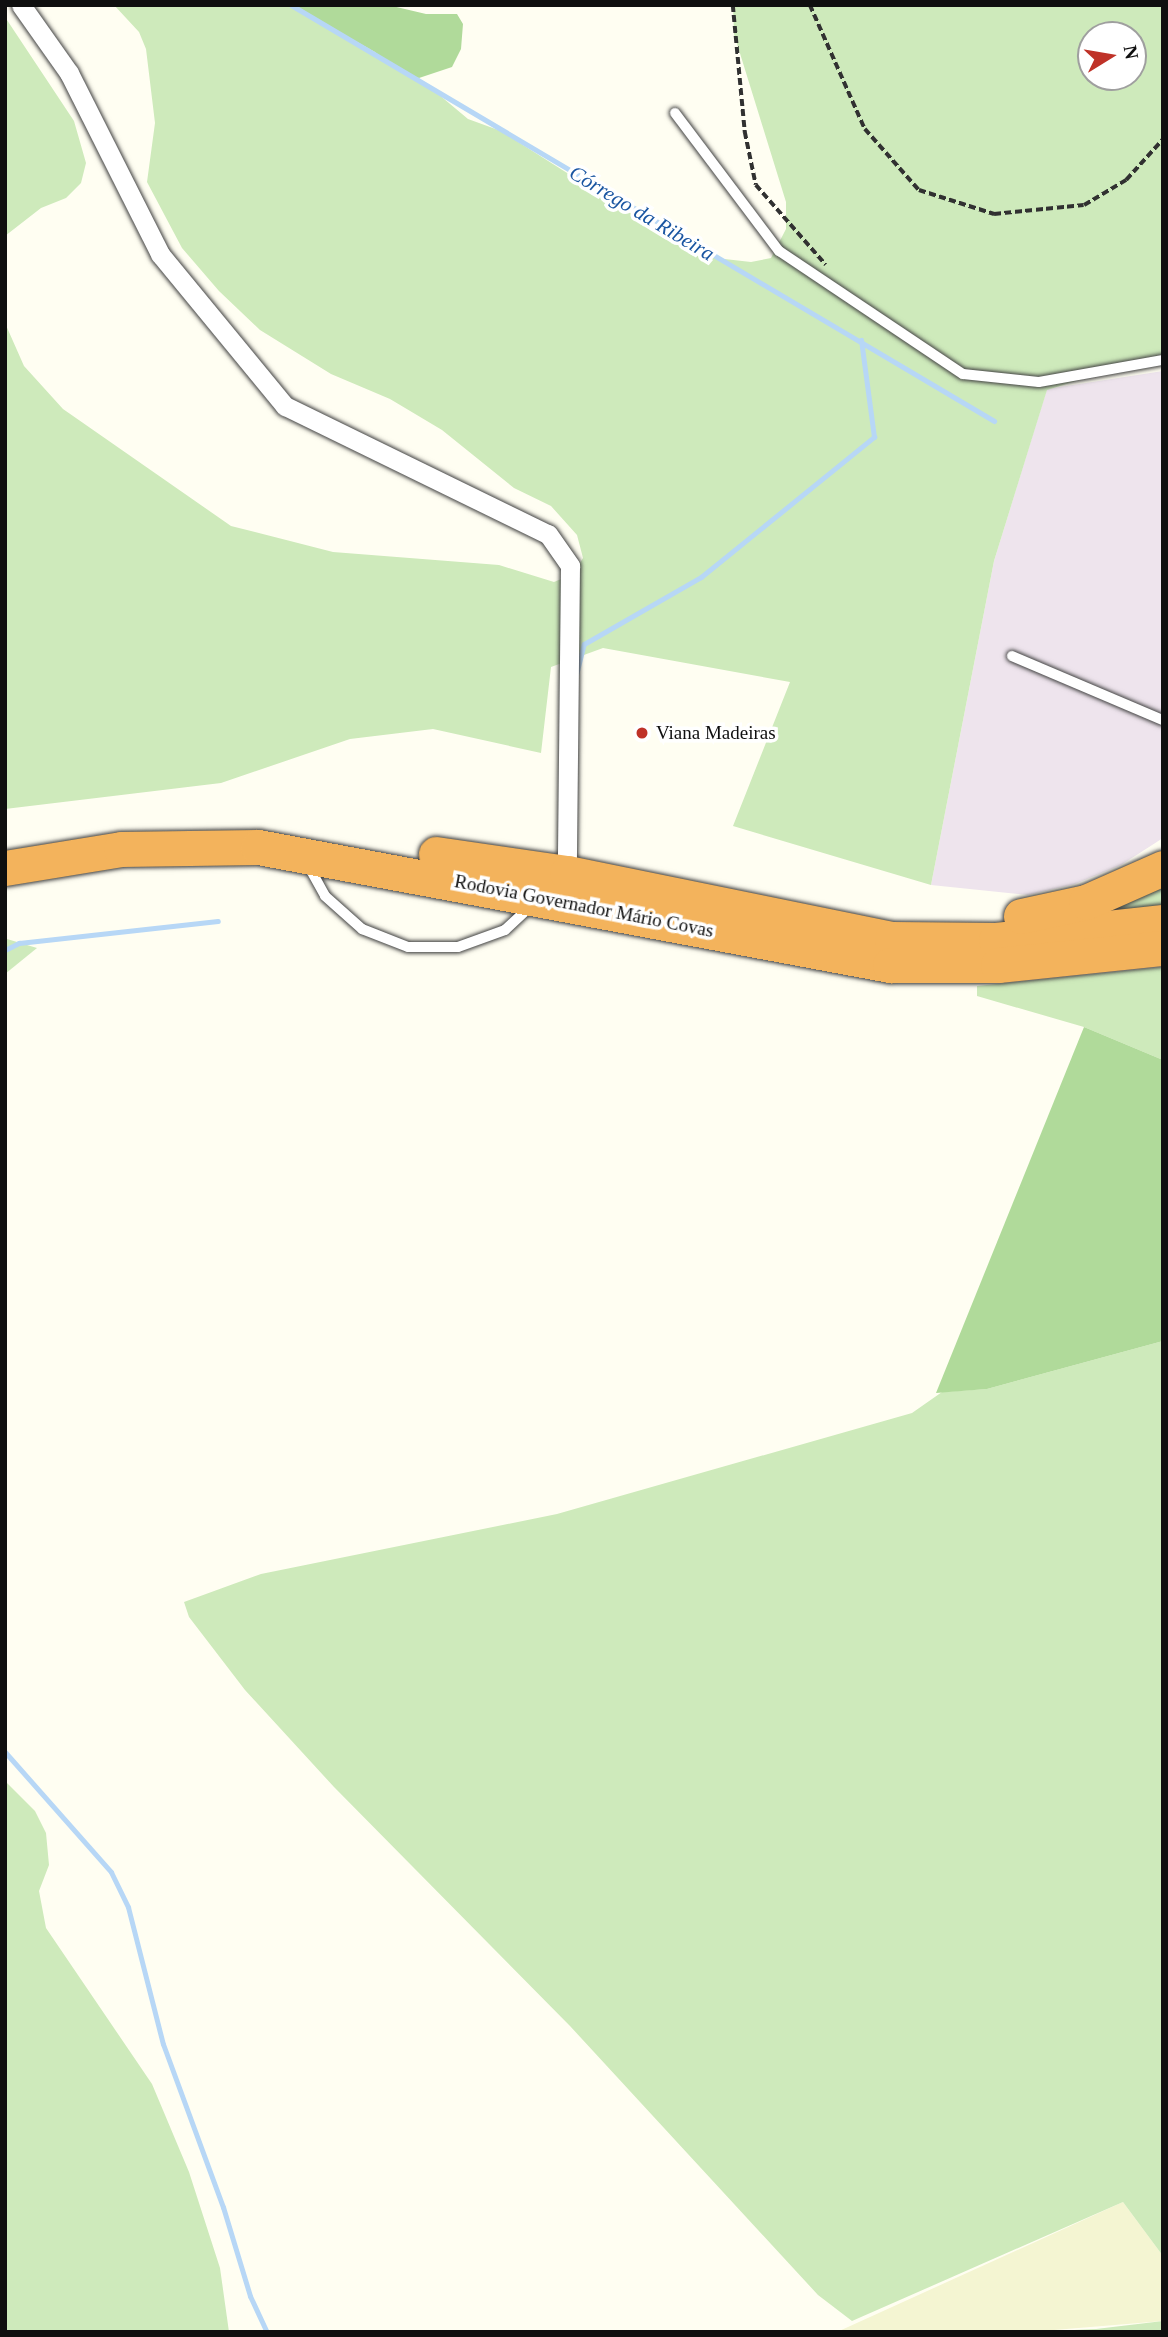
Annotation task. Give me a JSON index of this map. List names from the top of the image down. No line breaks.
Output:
{"streets":{"highway":["Rodovia Governador Mário Covas"]},"water":["Córrego da Ribeira"],"places":["Viana Madeiras"],"north":"right"}
